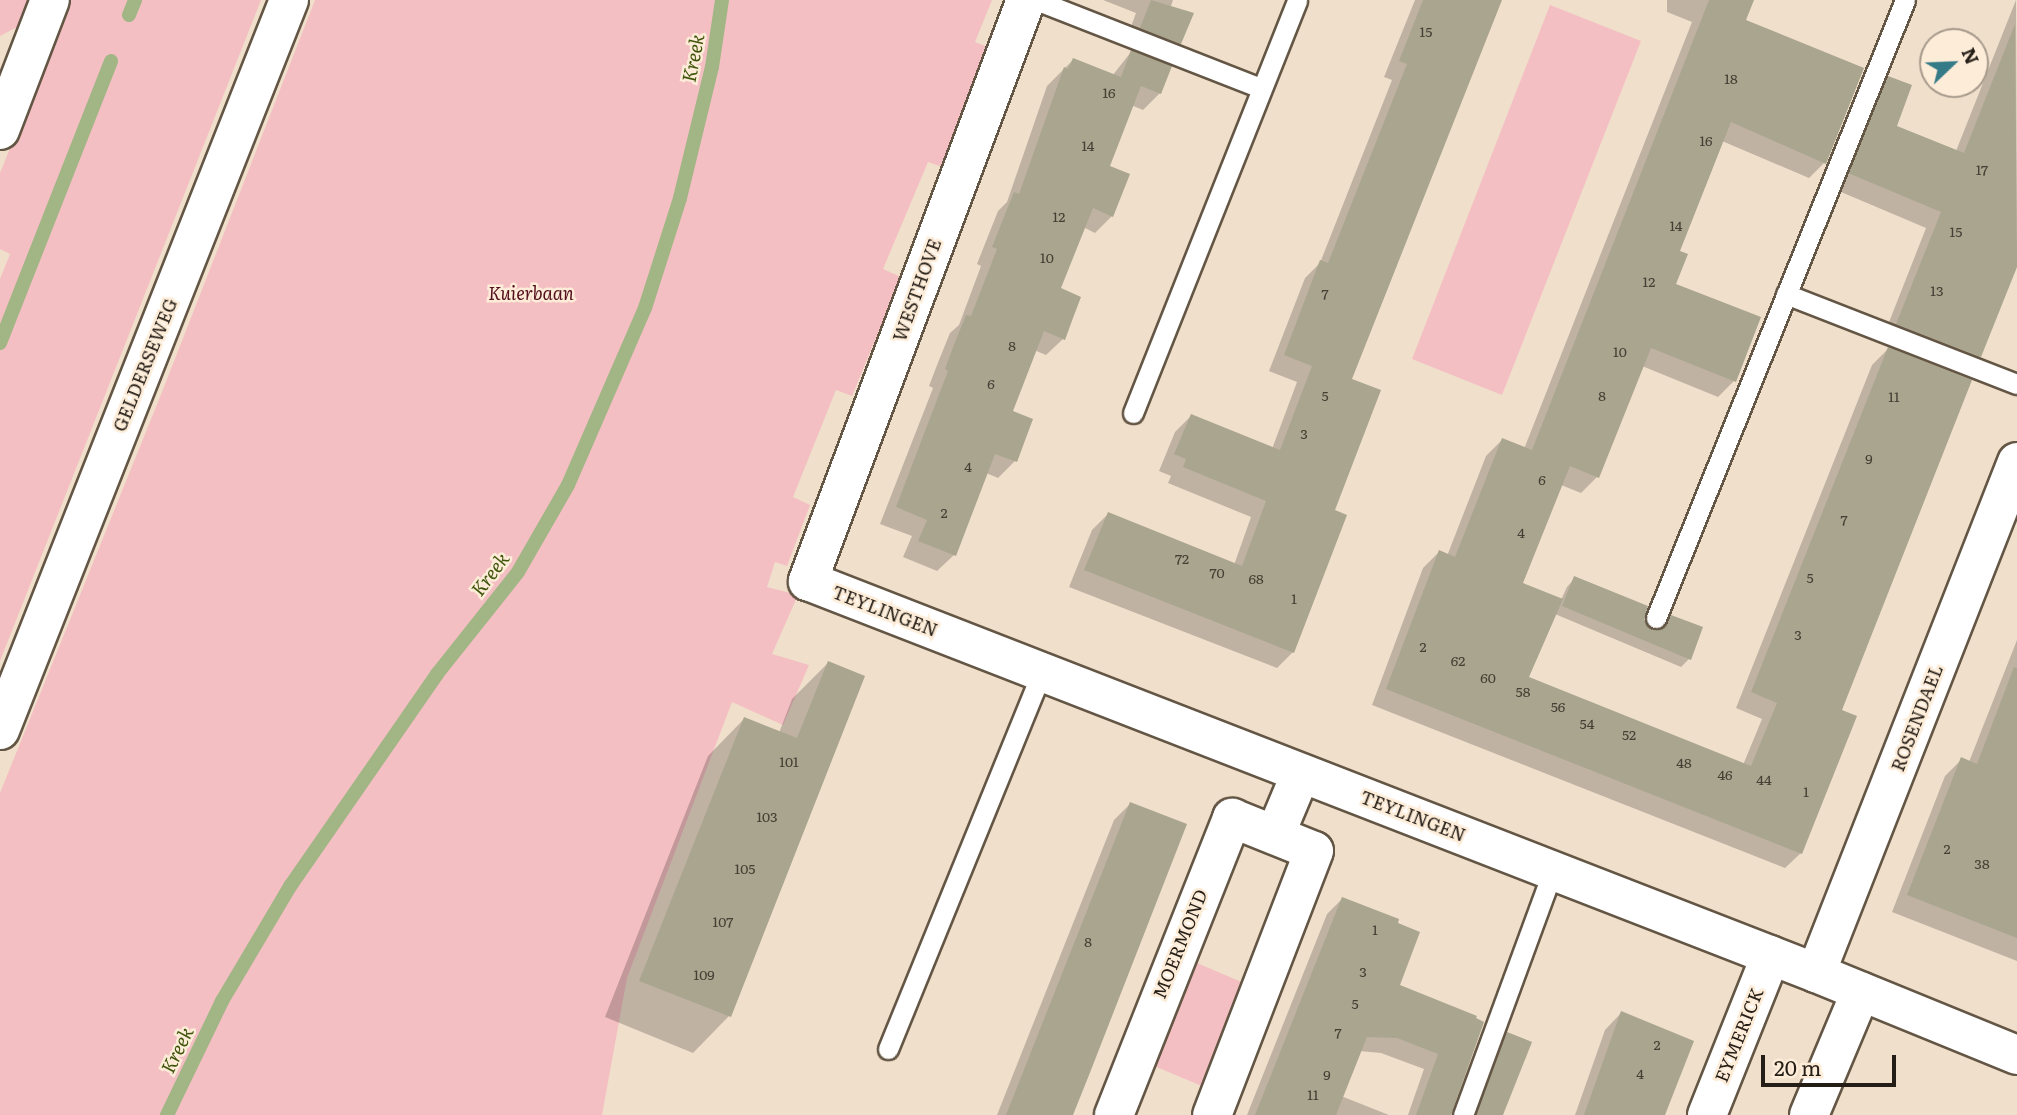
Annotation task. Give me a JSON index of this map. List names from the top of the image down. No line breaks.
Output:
{"streets":{"street":["WESTHOVE","GELDERSEWEG","TEYLINGEN","ROSENDAEL","MOERMOND","EYMERICK"]},"crossings":[["WESTHOVE","TEYLINGEN"],["TEYLINGEN","ROSENDAEL"],["TEYLINGEN","EYMERICK"]],"water":["Kreek"],"parks":["Kuierbaan"],"house_numbers":["15","18","16","16","14","17","12","14","15","10","12","13","7","8","10","6","5","8","11","3","9","4","6","2","7","4","72","70","5","68","1","3","2","62","60","58","56","54","52","101","48","46","44","1","103","2","38","105","107","1","8","3","109","5","7","2","4","9","11"],"scale_bar":"20 m","north":"top right"}
